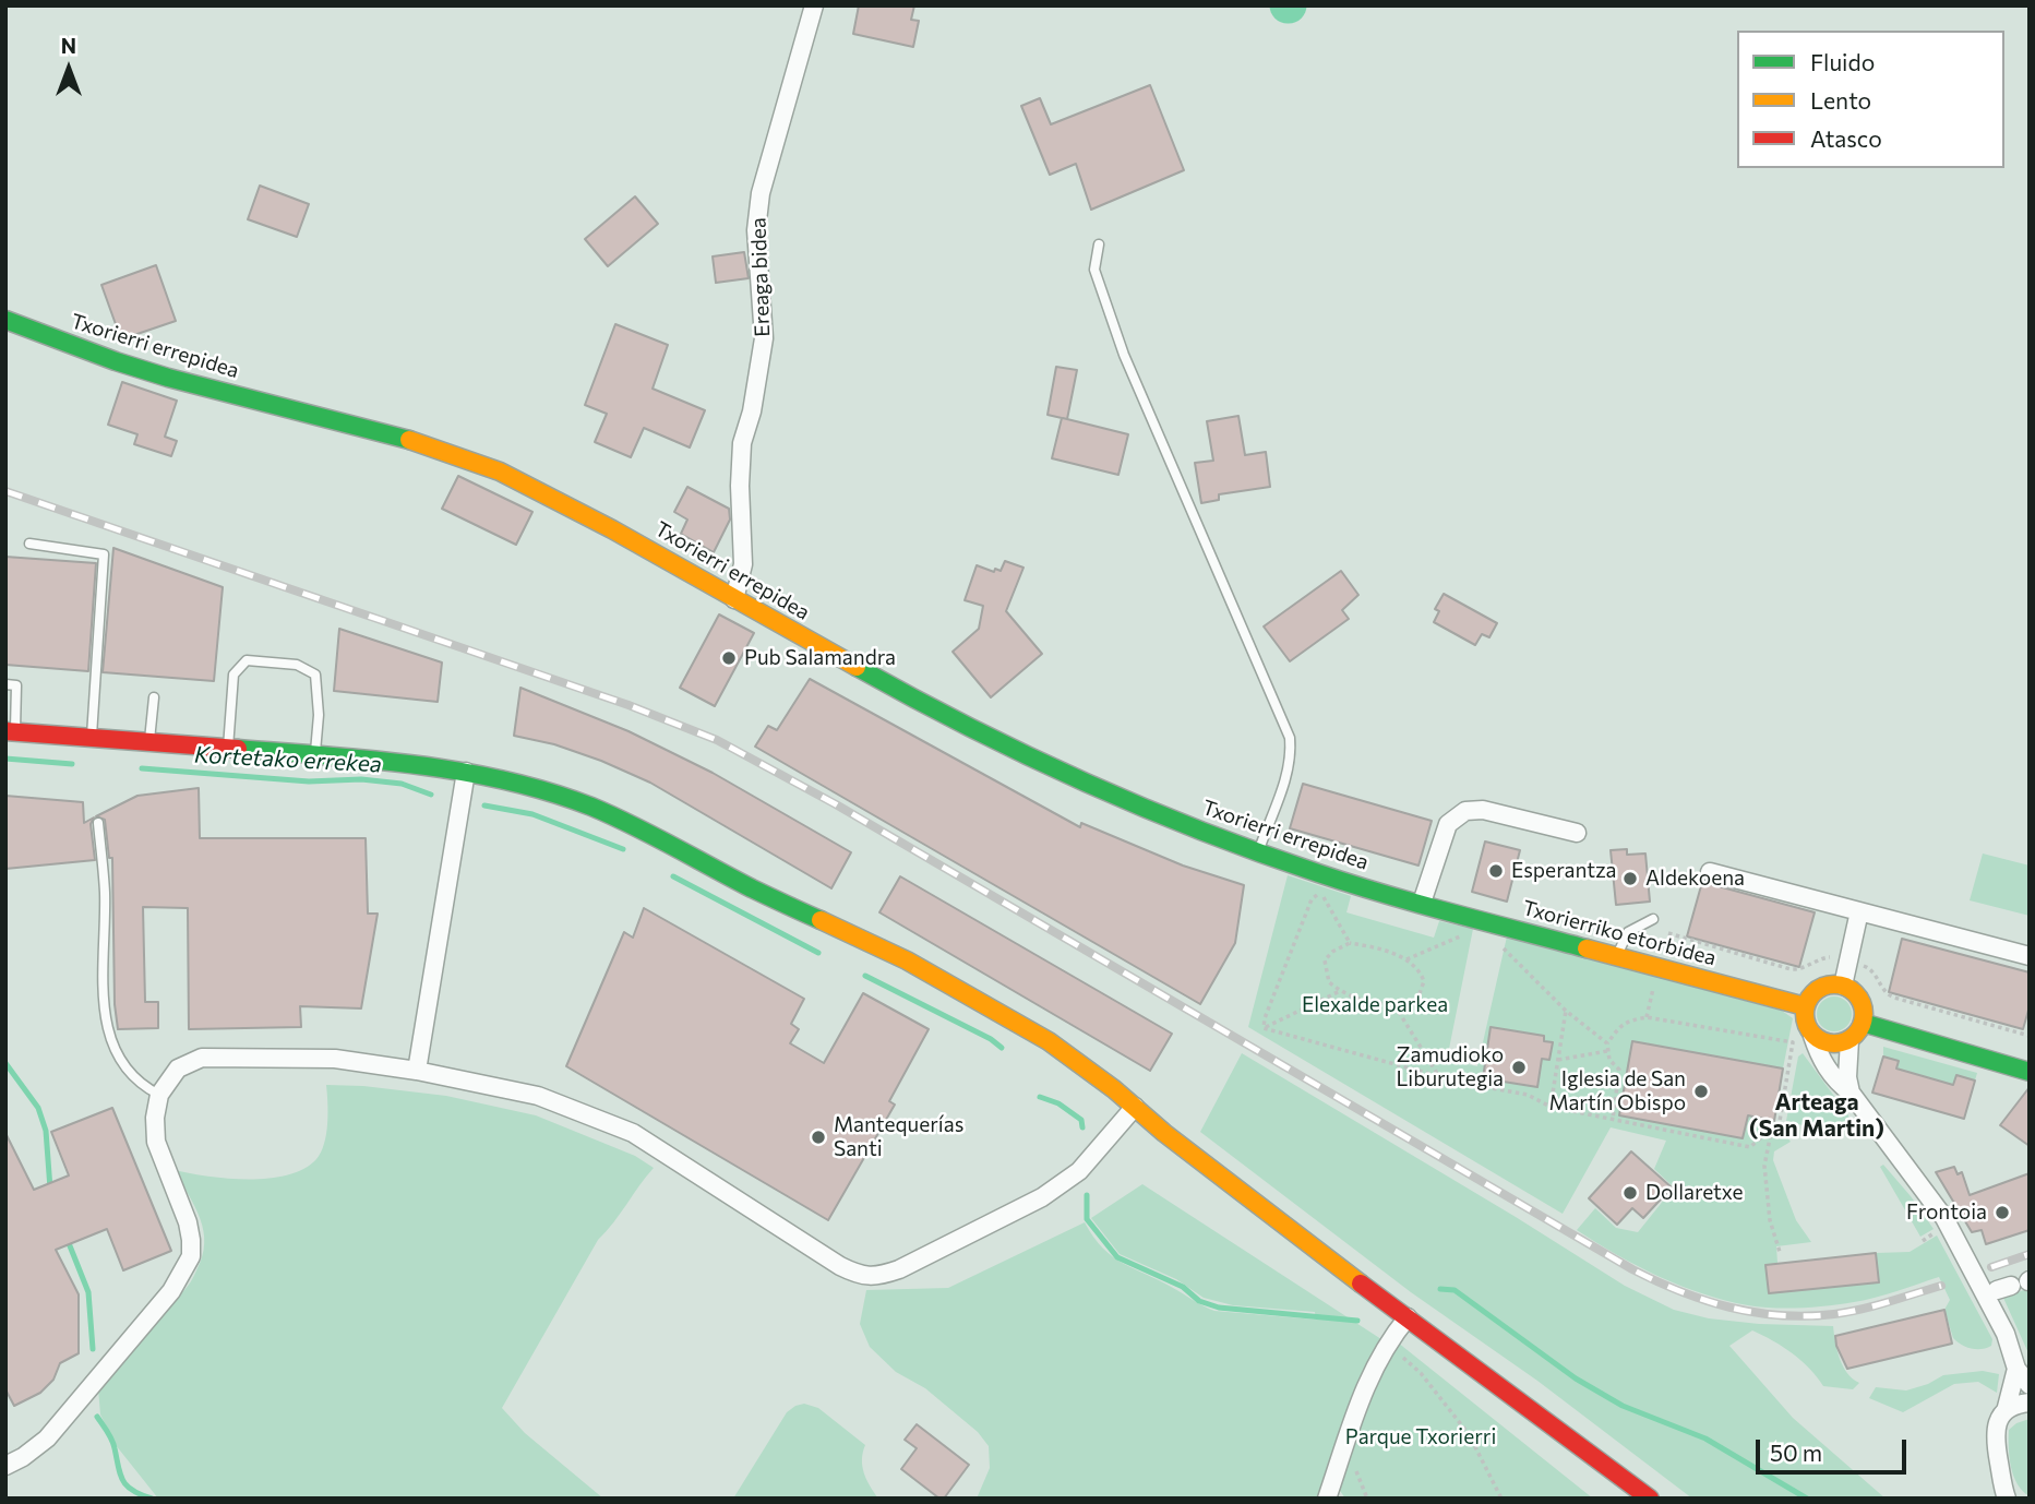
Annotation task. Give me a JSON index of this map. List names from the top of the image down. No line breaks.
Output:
{"streets":{"street":["Ereaga bidea","Txorierri errepidea","Txorierriko etorbidea"]},"crossings":[["Ereaga bidea","Txorierri errepidea"],["Txorierri errepidea","Txorierriko etorbidea"]],"districts":["Arteaga (San Martin)"],"water":["Kortetako errekea"],"parks":["Elexalde parkea","Parque Txorierri"],"places":["Pub Salamandra","Esperantza","Aldekoena","Zamudioko Liburutegia","Iglesia de San Martín Obispo","Mantequerías Santi","Dollaretxe","Frontoia"],"legend":["Fluido","Lento","Atasco"],"scale_bar":"50 m","north":"top"}
